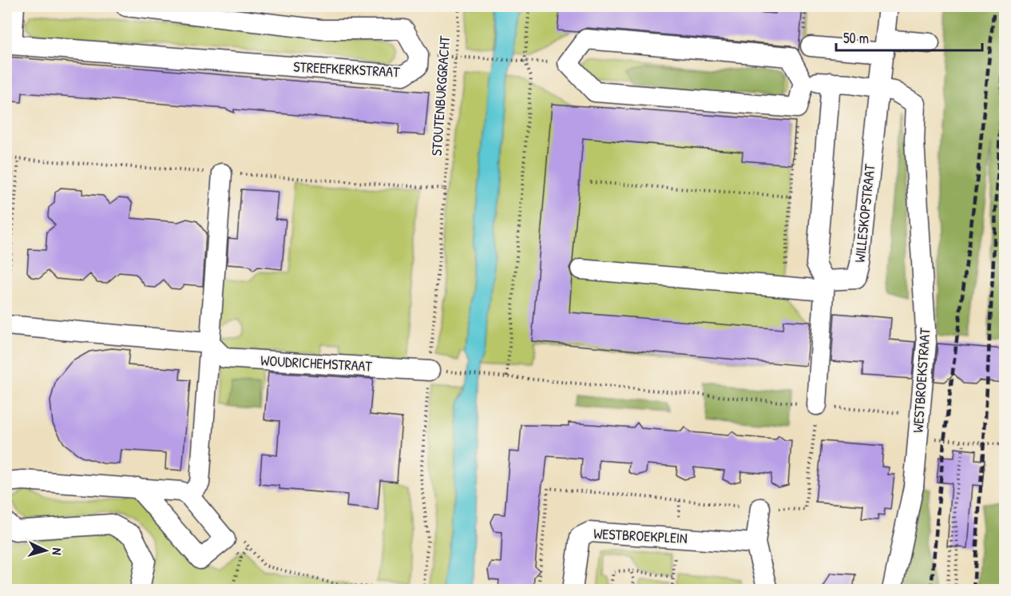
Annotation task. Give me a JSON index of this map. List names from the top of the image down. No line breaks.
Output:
{"streets":{"street":["STREEFKERKSTRAAT","WILLESKOPSTRAAT","WOUDRICHEMSTRAAT","WESTBROEKSTRAAT","WESTBROEKPLEIN"],"path":["STOUTENBURGGRACHT"]},"crossings":[["STOUTENBURGGRACHT","WOUDRICHEMSTRAAT"],["WILLESKOPSTRAAT","WESTBROEKSTRAAT"]],"scale_bar":"50 m","north":"right"}
